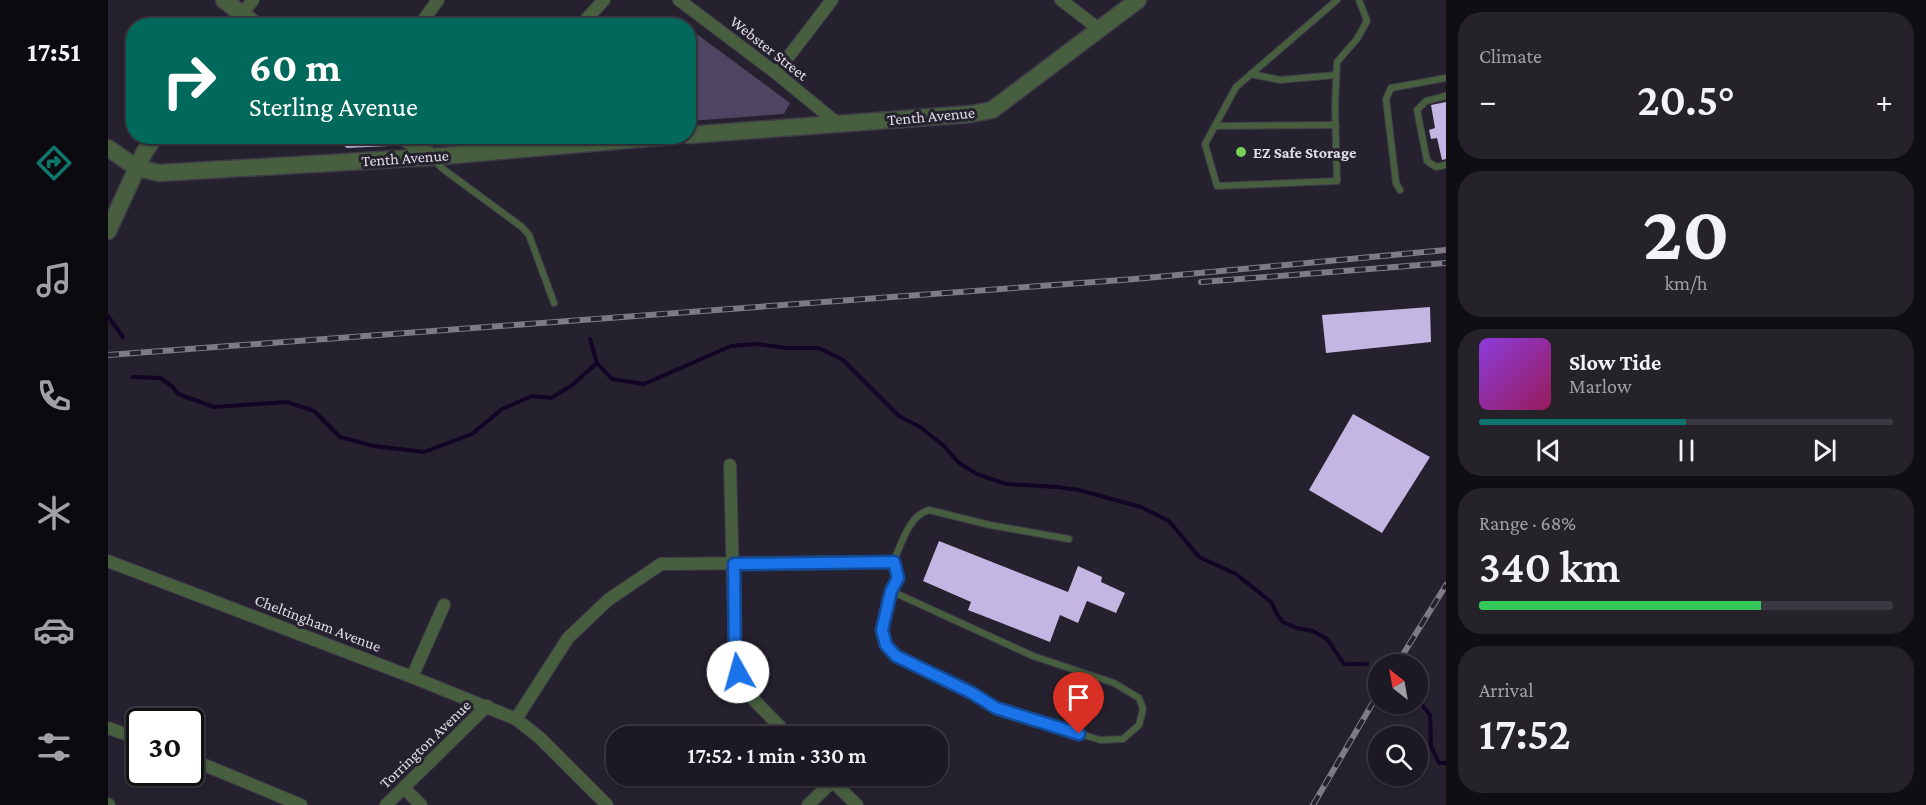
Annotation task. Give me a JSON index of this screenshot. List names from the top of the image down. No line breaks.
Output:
{"streets":{"street":["Webster Street","Tenth Avenue","Cheltingham Avenue","Torrington Avenue"]},"crossings":[["Webster Street","Tenth Avenue"],["Cheltingham Avenue","Torrington Avenue"]],"places":["EZ Safe Storage"],"north":"top left","page":{"tabs":"17:51","tile":["Climate",["20","km/h"],["Range · 68%","340 km"],["Arrival","17:52"]],"turn":["60 m","Sterling Avenue"],"heat":["−","20.5°","+"],"song":["Slow Tide","Marlow"],"limit":"30","trip":"17:52 · 1 min · 330 m"}}
